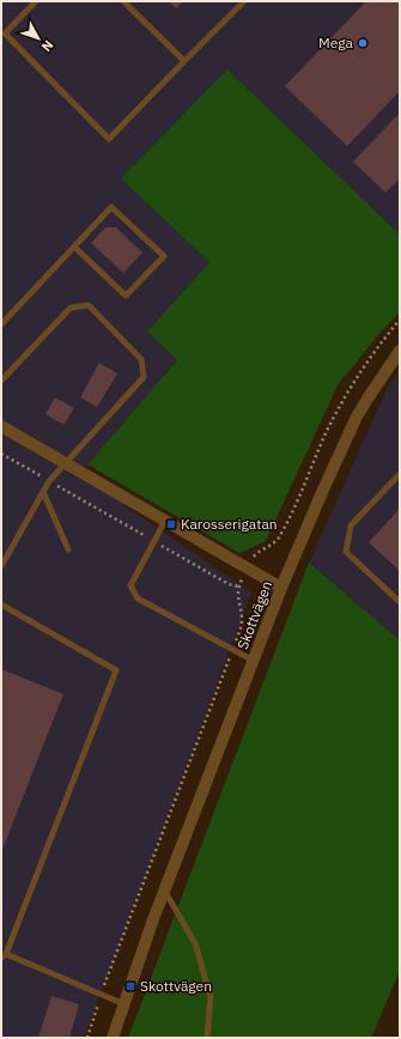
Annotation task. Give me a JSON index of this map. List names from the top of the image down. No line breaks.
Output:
{"streets":{"street":["Skottvägen"]},"places":{"other":["Mega"],"transit":["Karosserigatan","Skottvägen"]},"north":"bottom right"}
